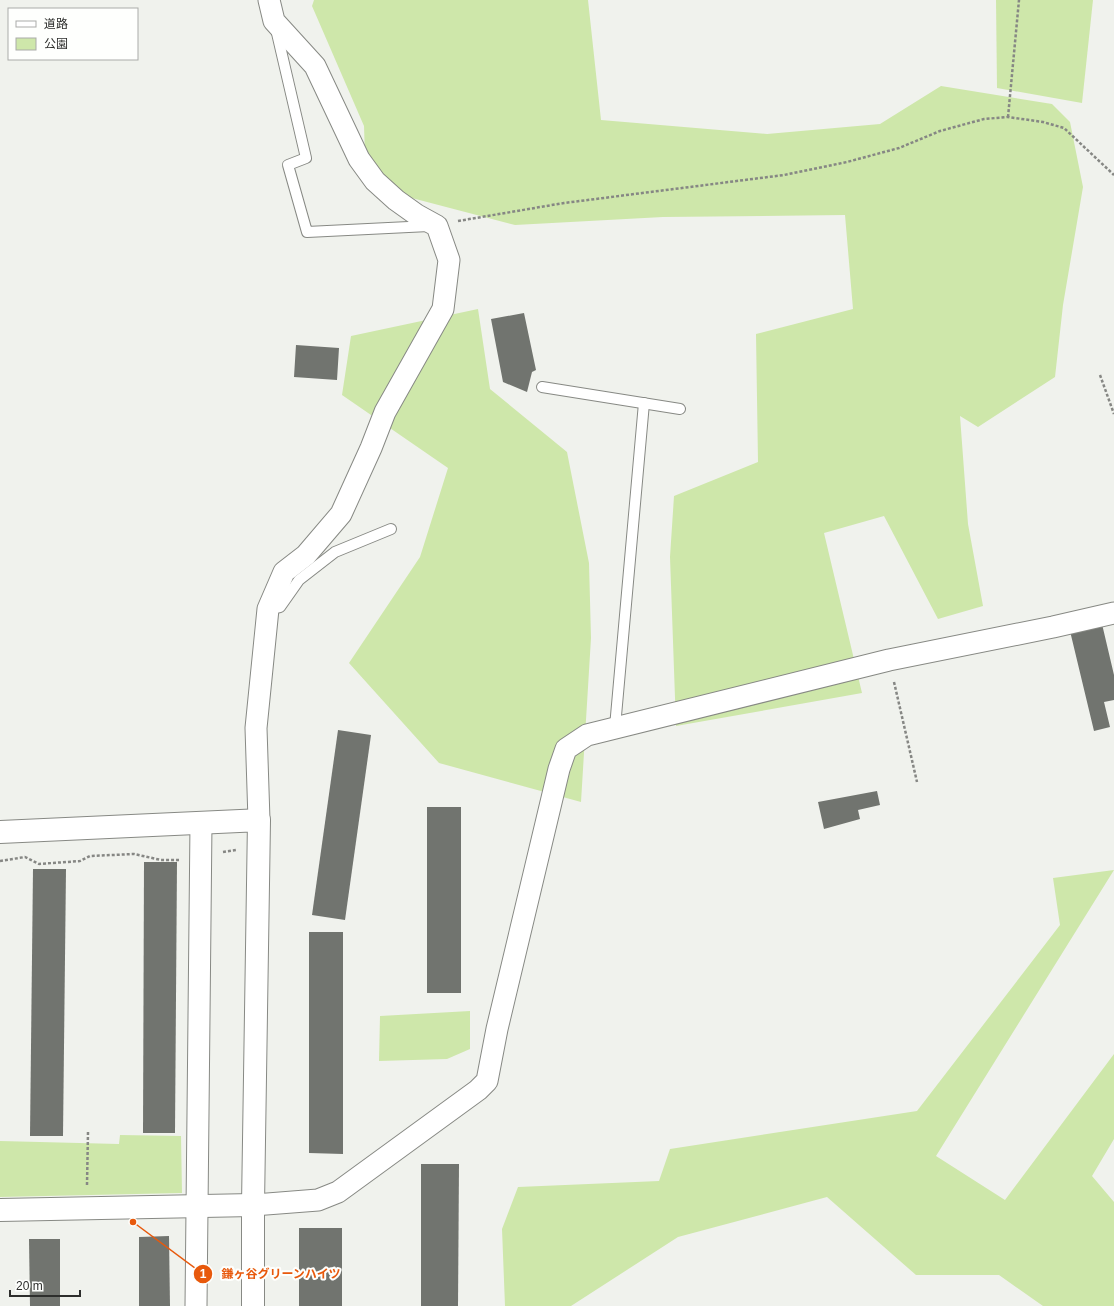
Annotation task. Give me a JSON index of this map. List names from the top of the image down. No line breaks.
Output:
{"places":["鎌ヶ谷グリーンハイツ"],"legend":["道路","公園"],"scale_bar":"20 m"}
